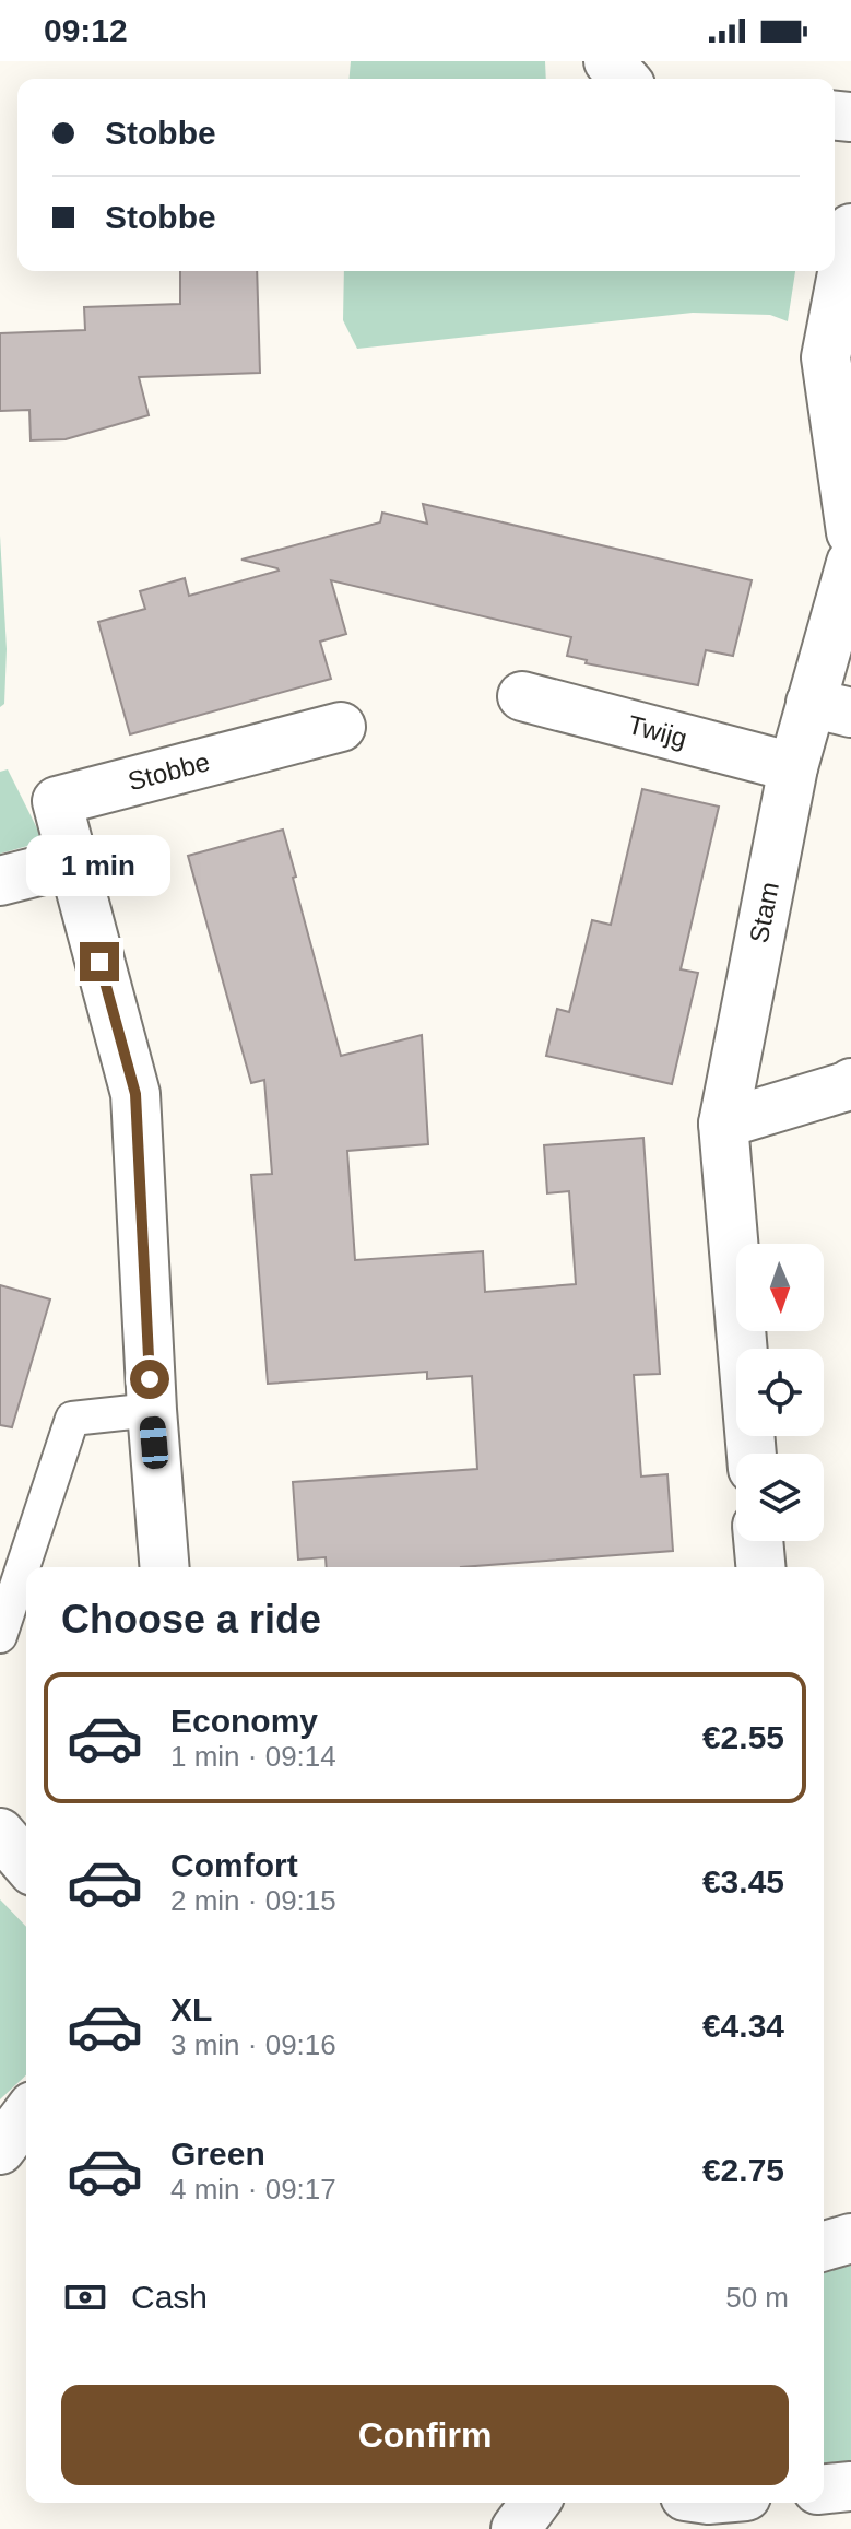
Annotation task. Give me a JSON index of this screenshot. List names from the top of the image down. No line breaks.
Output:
{"streets":{"street":["Twijg","Stobbe","Stam"]},"crossings":[["Twijg","Stam"]],"north":"bottom","page":{"status":"09:12","banner":["Stobbe","Stobbe"],"bubble":"1 min","heading":"Choose a ride","list":[{"name":"Economy","note":"1 min · 09:14","value":"€2.55"},{"name":"Comfort","note":"2 min · 09:15","value":"€3.45"},{"name":"XL","note":"3 min · 09:16","value":"€4.34"},{"name":"Green","note":"4 min · 09:17","value":"€2.75"}],"pay":["Cash","50 m"],"buttons":"Confirm"}}
